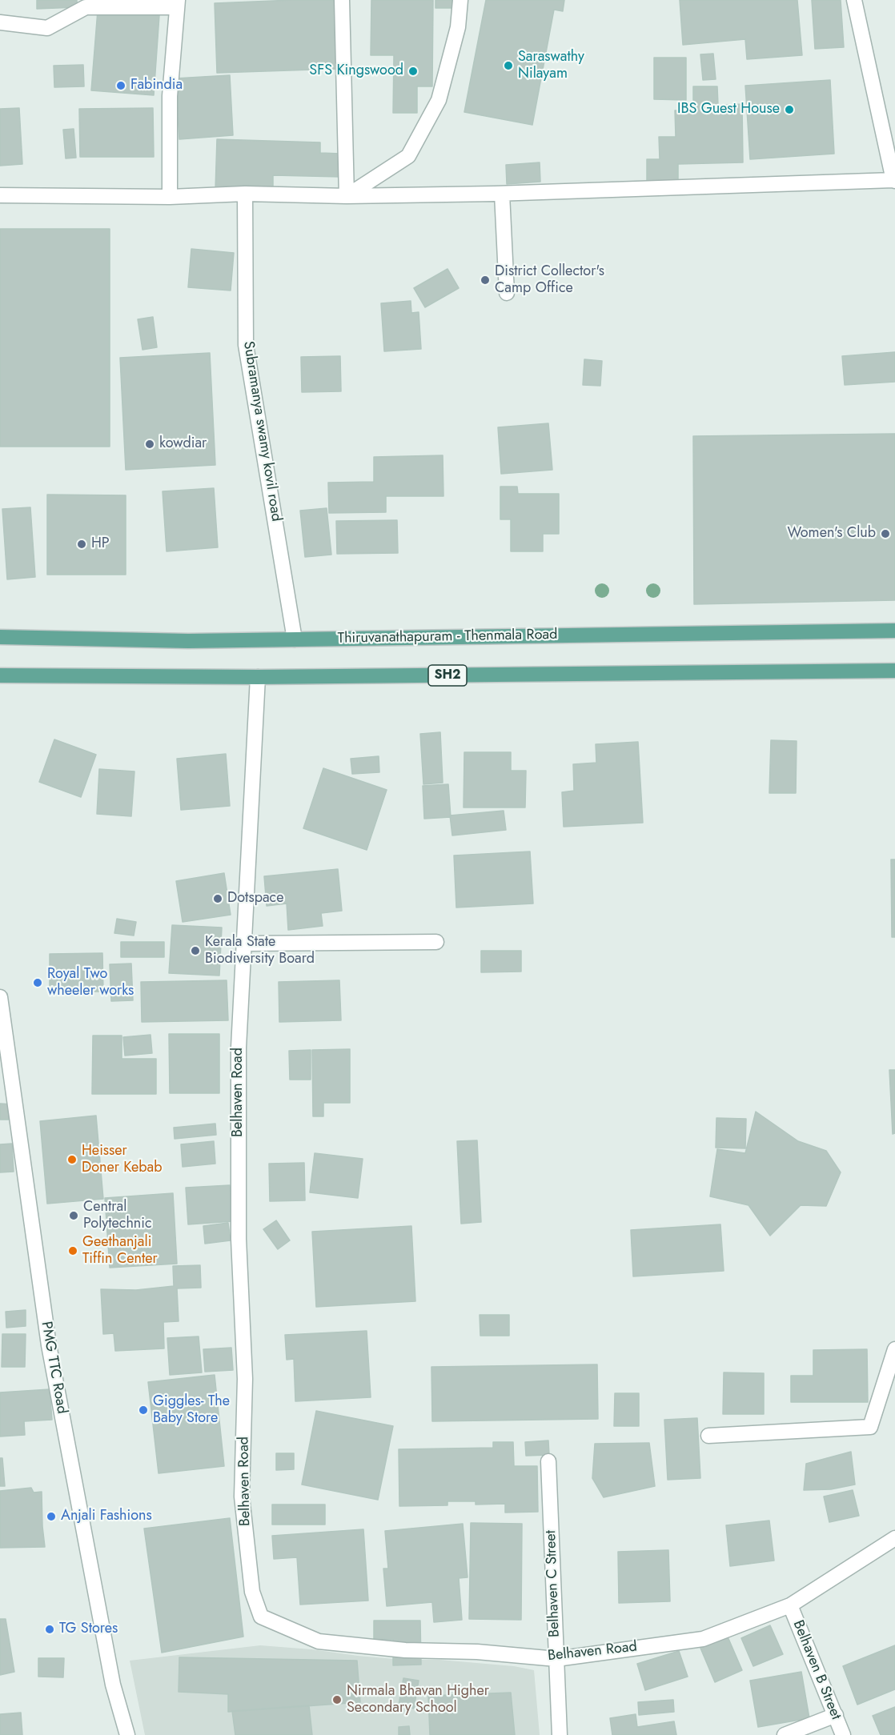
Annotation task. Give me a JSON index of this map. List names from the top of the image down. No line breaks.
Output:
{"streets":{"main road":["Thiruvanathapuram - Thenmala Road","SH2"],"street":["Subramanya swamy kovil road","Belhaven Road","PMG TTC Road","Belhaven C Street","Belhaven B Street"]},"crossings":[["Subramanya swamy kovil road","Thiruvanathapuram - Thenmala Road"],["SH2","Belhaven Road"],["Belhaven Road","Belhaven C Street"],["Belhaven Road","Belhaven B Street"]],"places":["Saraswathy Nilayam","SFS Kingswood","Fabindia","IBS Guest House","District Collector's Camp Office","kowdiar","Women's Club","HP","Dotspace","Kerala State Biodiversity Board","Royal Two wheeler works","Heisser Doner Kebab","Central Polytechnic","Geethanjali Tiffin Center","Giggles- The Baby Store","Anjali Fashions","TG Stores","Nirmala Bhavan Higher Secondary School"]}
